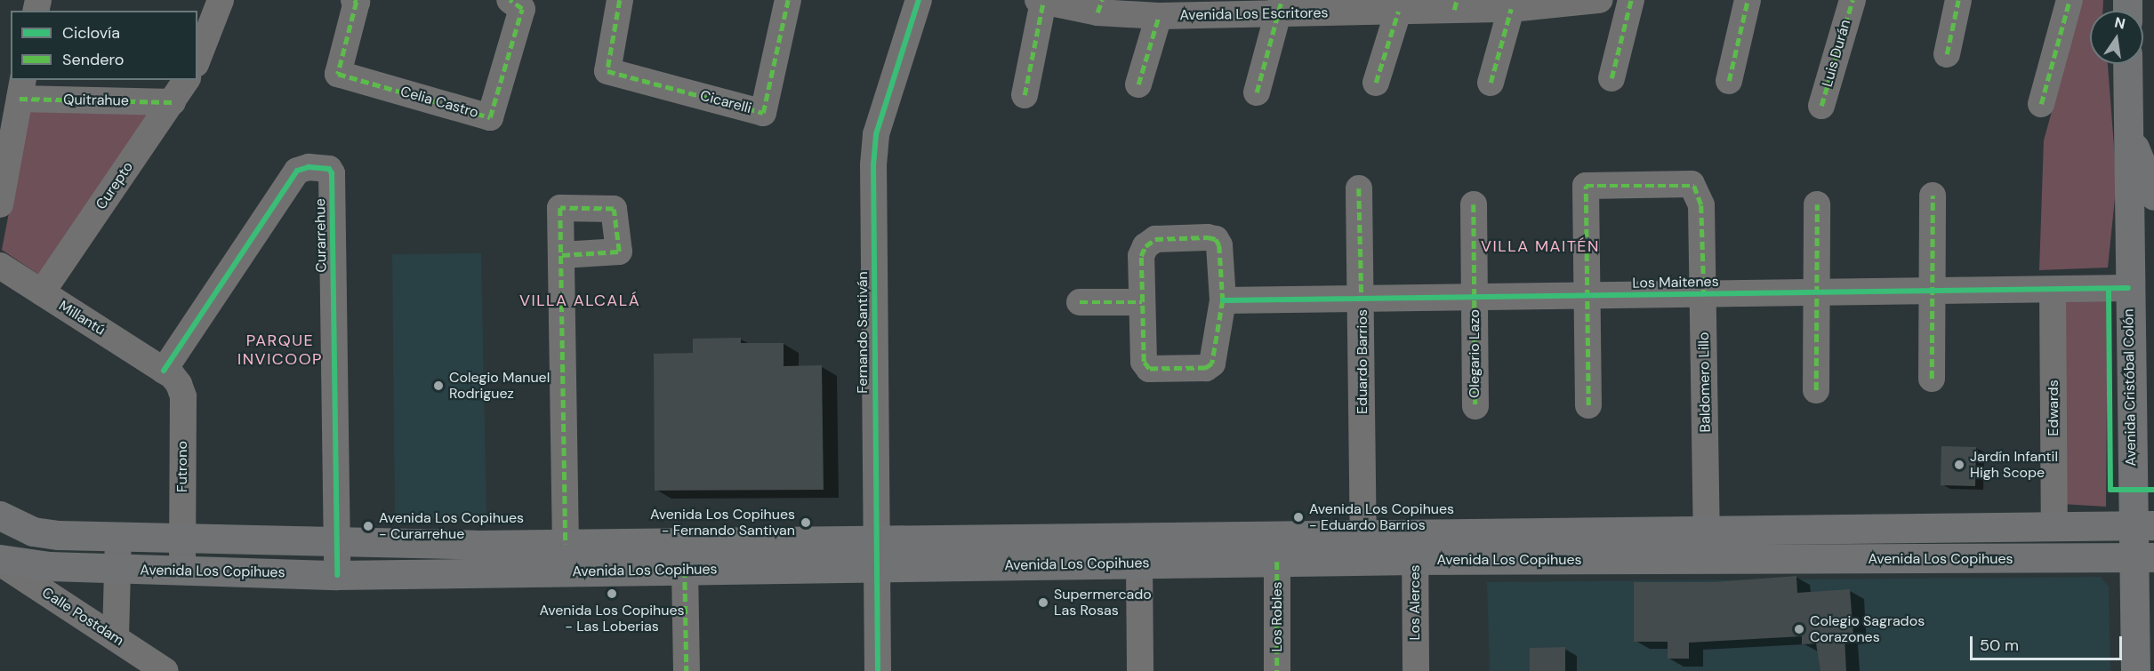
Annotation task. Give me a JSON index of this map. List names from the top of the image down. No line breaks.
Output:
{"streets":{"main road":["Avenida Cristóbal Colón","Avenida Los Copihues"],"street":["Avenida Los Escritores","Luis Durán","Quitrahue","Celia Castro","Cicarelli","Curepto","Curarrehue","Los Maitenes","Millantú","Fernando Santiván","Olegario Lazo","Eduardo Barrios","Baldomero Lillo","Edwards","Futrono","Los Alerces","Calle Postdam","Los Robles"]},"crossings":[["Quitrahue","Curepto"],["Curepto","Millantú"],["Curarrehue","Millantú"],["Curarrehue","Futrono"],["Curarrehue","Avenida Los Copihues"],["Los Maitenes","Olegario Lazo"],["Los Maitenes","Eduardo Barrios"],["Los Maitenes","Baldomero Lillo"],["Los Maitenes","Avenida Cristóbal Colón"],["Los Maitenes","Edwards"],["Millantú","Futrono"],["Fernando Santiván","Avenida Los Copihues"],["Eduardo Barrios","Avenida Los Copihues"],["Baldomero Lillo","Avenida Los Copihues"],["Avenida Cristóbal Colón","Avenida Los Copihues"],["Edwards","Avenida Los Copihues"],["Futrono","Avenida Los Copihues"],["Avenida Los Copihues","Los Alerces"],["Avenida Los Copihues","Calle Postdam"],["Avenida Los Copihues","Los Robles"]],"districts":["VILLA MAITÉN","VILLA ALCALÁ","PARQUE INVICOOP"],"places":["Colegio Manuel Rodriguez","Jardín Infantil High Scope","Avenida Los Copihues - Eduardo Barrios","Avenida Los Copihues - Fernando Santivan","Avenida Los Copihues - Curarrehue","Avenida Los Copihues - Las Loberias","Supermercado Las Rosas","Colegio Sagrados Corazones"],"legend":["Ciclovía","Sendero"],"scale_bar":"50 m","north":"top"}
